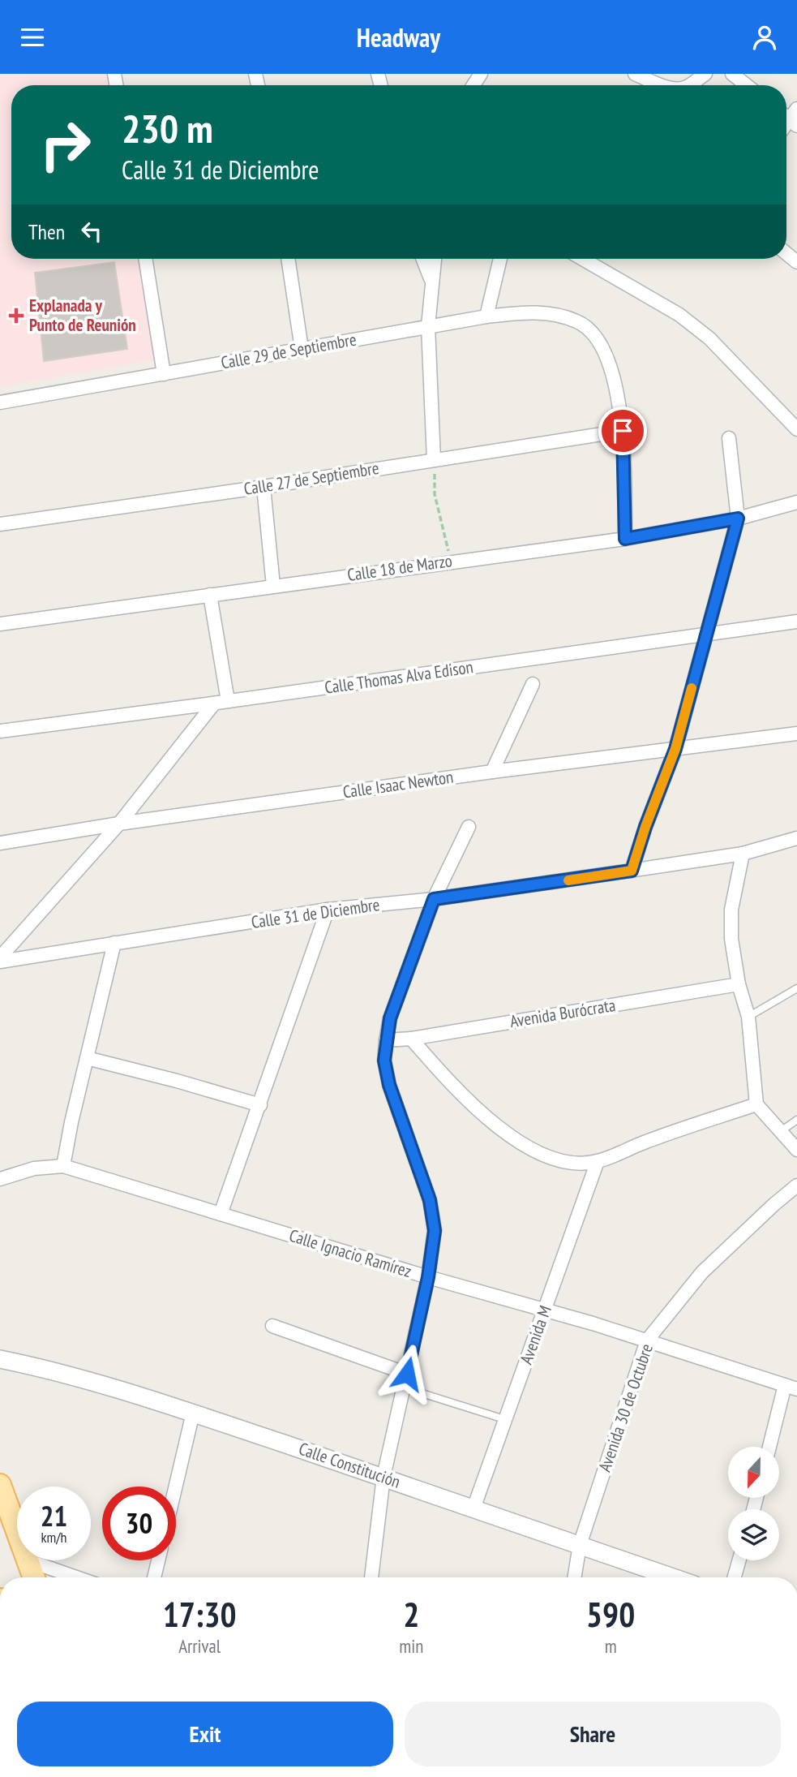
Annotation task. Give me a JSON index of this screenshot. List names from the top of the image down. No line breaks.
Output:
{"streets":{"street":["Calle 29 de Septiembre","Calle 27 de Septiembre","Calle 18 de Marzo","Calle Thomas Alva Edison","Calle Isaac Newton","Calle 31 de Diciembre","Avenida Burócrata","Calle Ignacio Ramírez","Avenida M","Avenida 30 de Octubre","Calle Constitución"]},"crossings":[["Calle 29 de Septiembre","Calle 27 de Septiembre"],["Calle Ignacio Ramírez","Avenida M"],["Calle Ignacio Ramírez","Avenida 30 de Octubre"],["Avenida M","Calle Constitución"],["Avenida 30 de Octubre","Calle Constitución"]],"places":{"health":["Explanada y Punto de Reunión"]},"north":"bottom","page":{"header":"Headway","turn":["230 m","Calle 31 de Diciembre"],"then":"Then","speed":"21 km/h","limit":"30","eta":["17:30","Arrival","2","min","590","m"],"buttons":["Exit","Share"]}}
